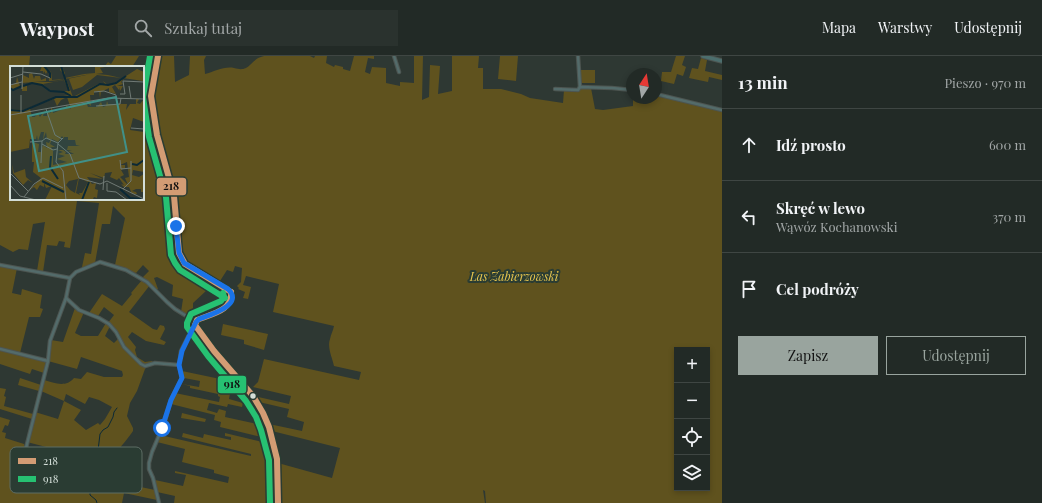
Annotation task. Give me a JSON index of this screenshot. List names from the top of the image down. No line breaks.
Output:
{"parks":["Las Zabierzowski"],"lines":["transit line 218","transit line 918"],"legend":["218","918"],"north":"top","page":{"header":"Waypost","search":"Szukaj tutaj","nav":["Mapa","Warstwy","Udostępnij"],"heading":["13 min","Pieszo · 970 m"],"list":[["Idź prosto","600 m"],["Skręć w lewo","Wąwóz Kochanowski","370 m"],"Cel podróży"],"buttons":["Zapisz","Udostępnij"],"map_buttons":["+","−"]}}
